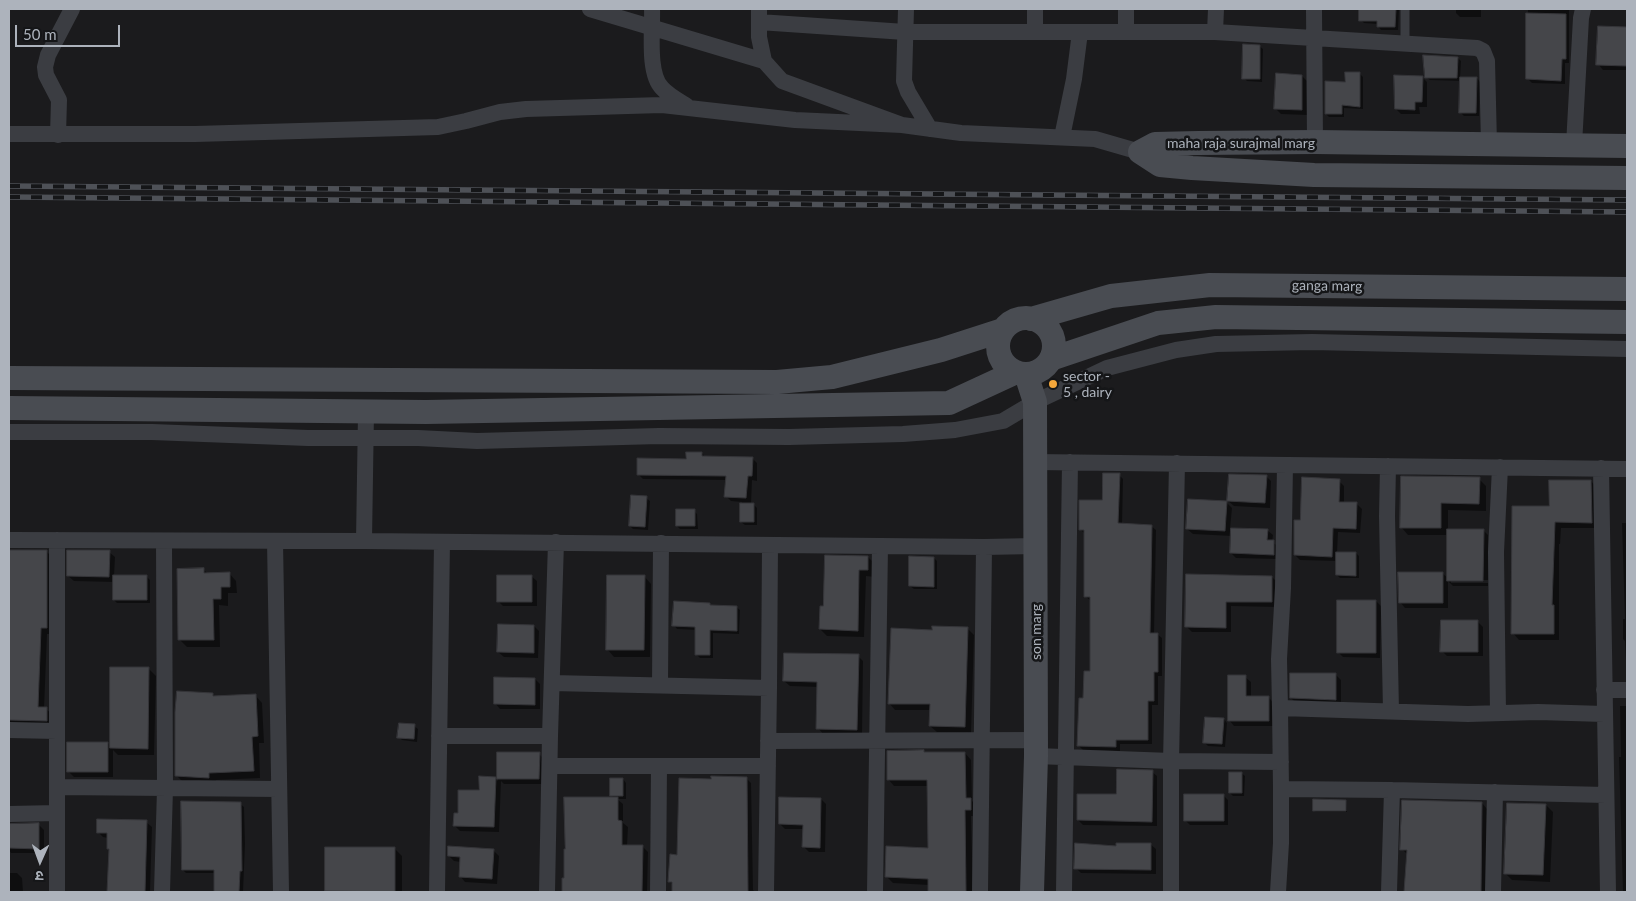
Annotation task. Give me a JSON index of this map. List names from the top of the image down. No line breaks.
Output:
{"streets":{"street":["maha raja surajmal marg","ganga marg","son marg"]},"crossings":[["ganga marg","son marg"]],"places":["sector - 5 , dairy"],"scale_bar":"50 m","north":"bottom"}
